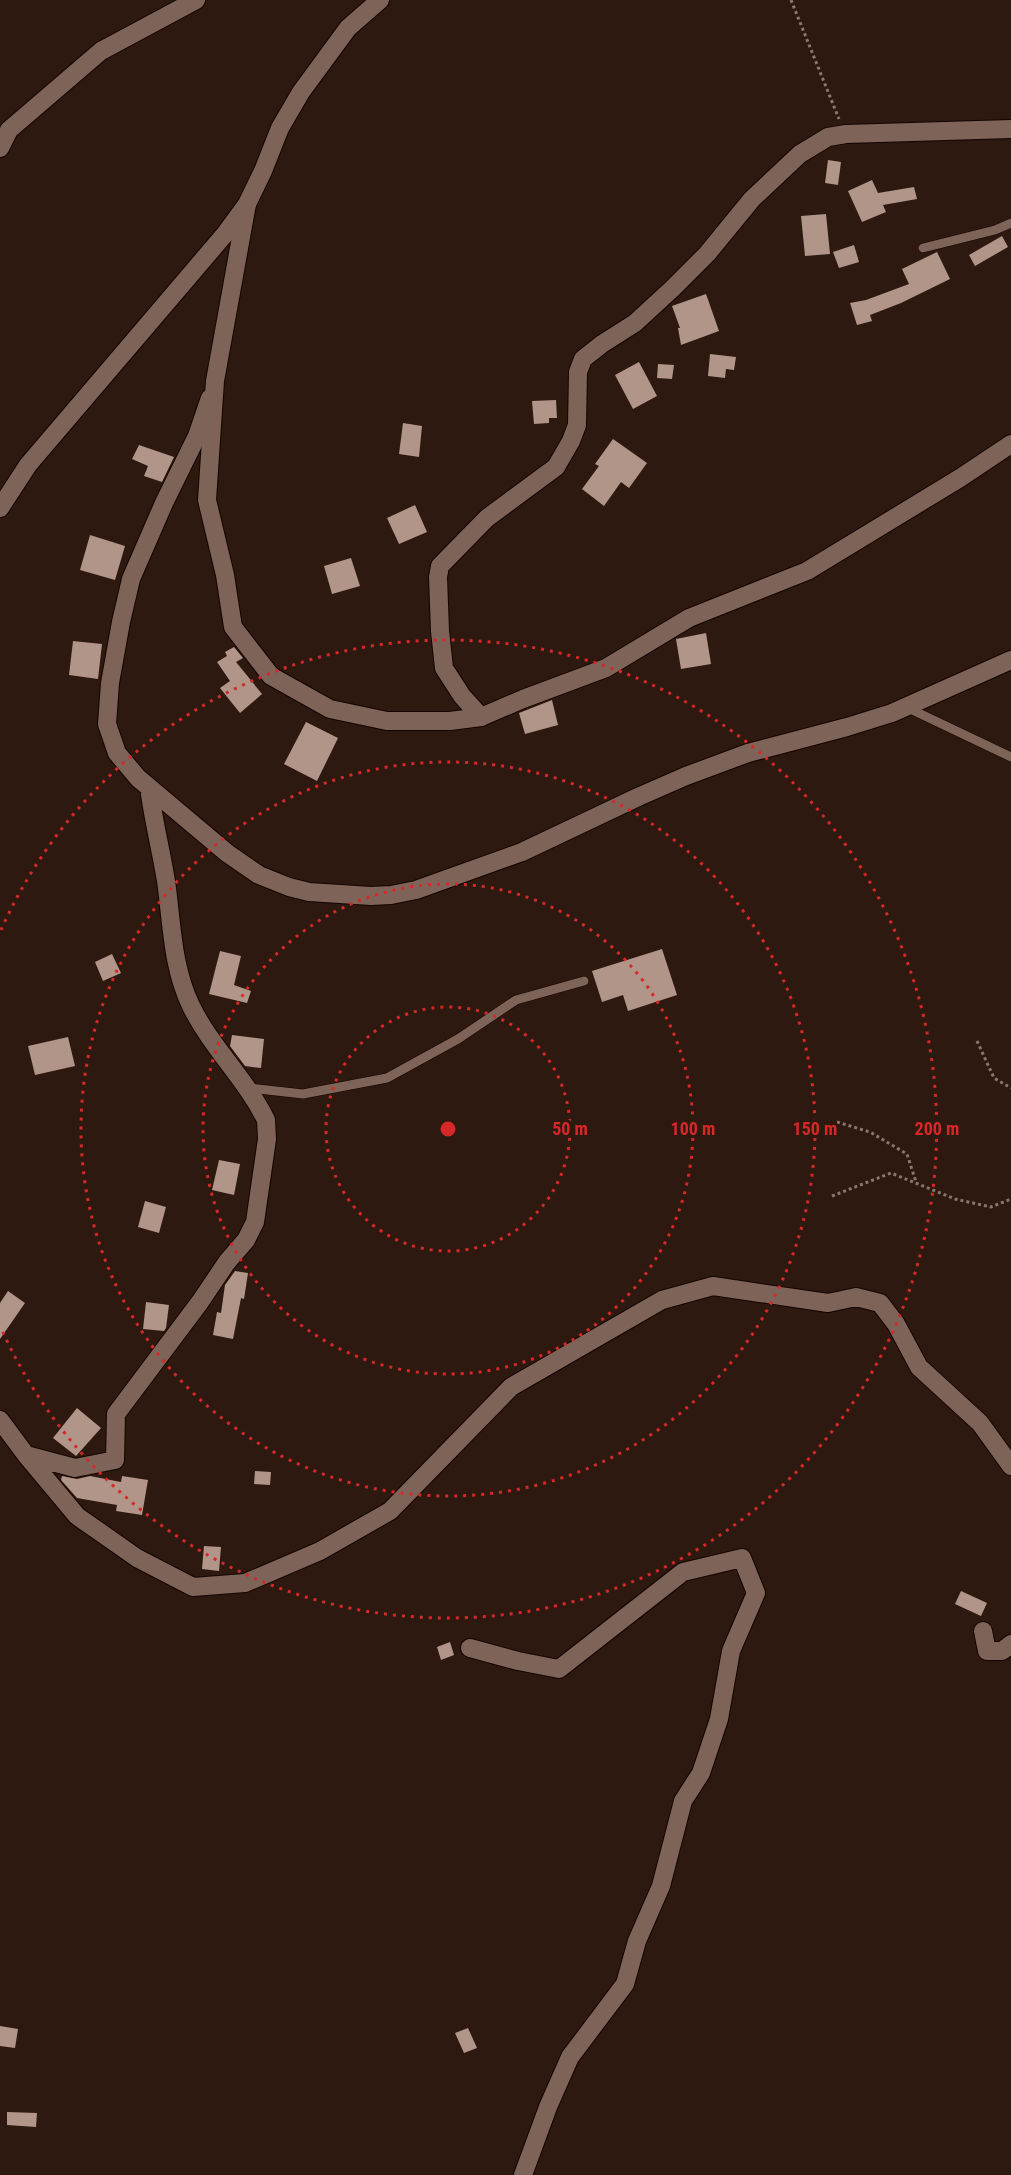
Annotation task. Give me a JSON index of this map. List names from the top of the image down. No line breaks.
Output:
{"rings":["50 m","100 m","150 m","200 m"]}
